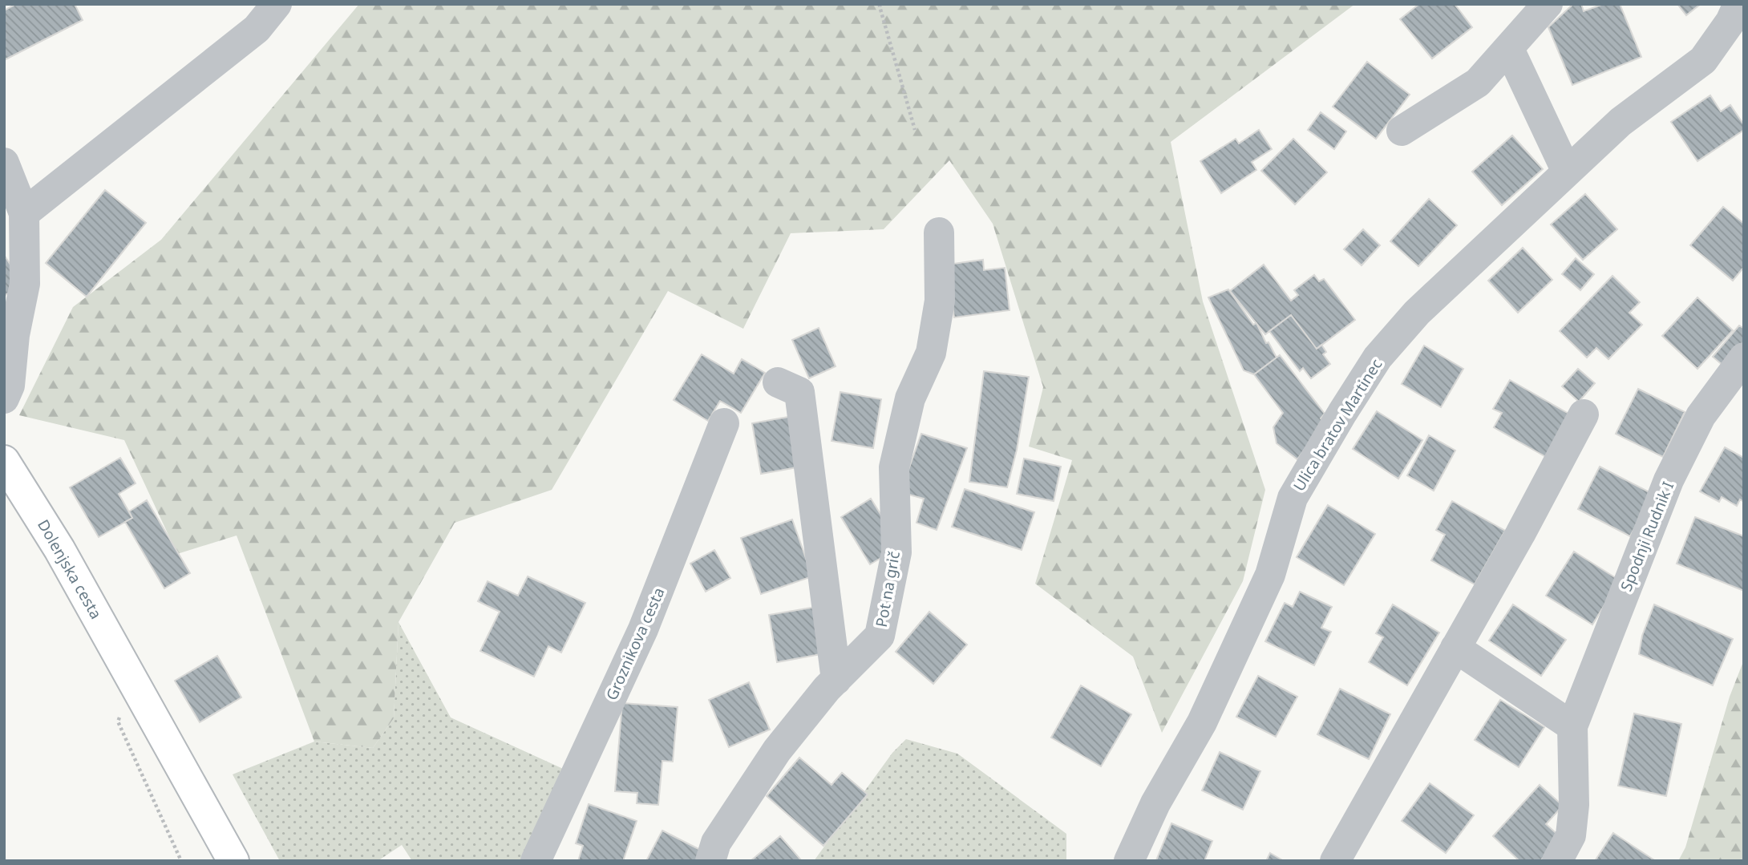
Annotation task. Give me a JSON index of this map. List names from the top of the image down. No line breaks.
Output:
{"streets":{"main road":["Dolenjska cesta"],"street":["Ulica bratov Martinec","Spodnji Rudnik I","Pot na grič","Groznikova cesta"]}}
